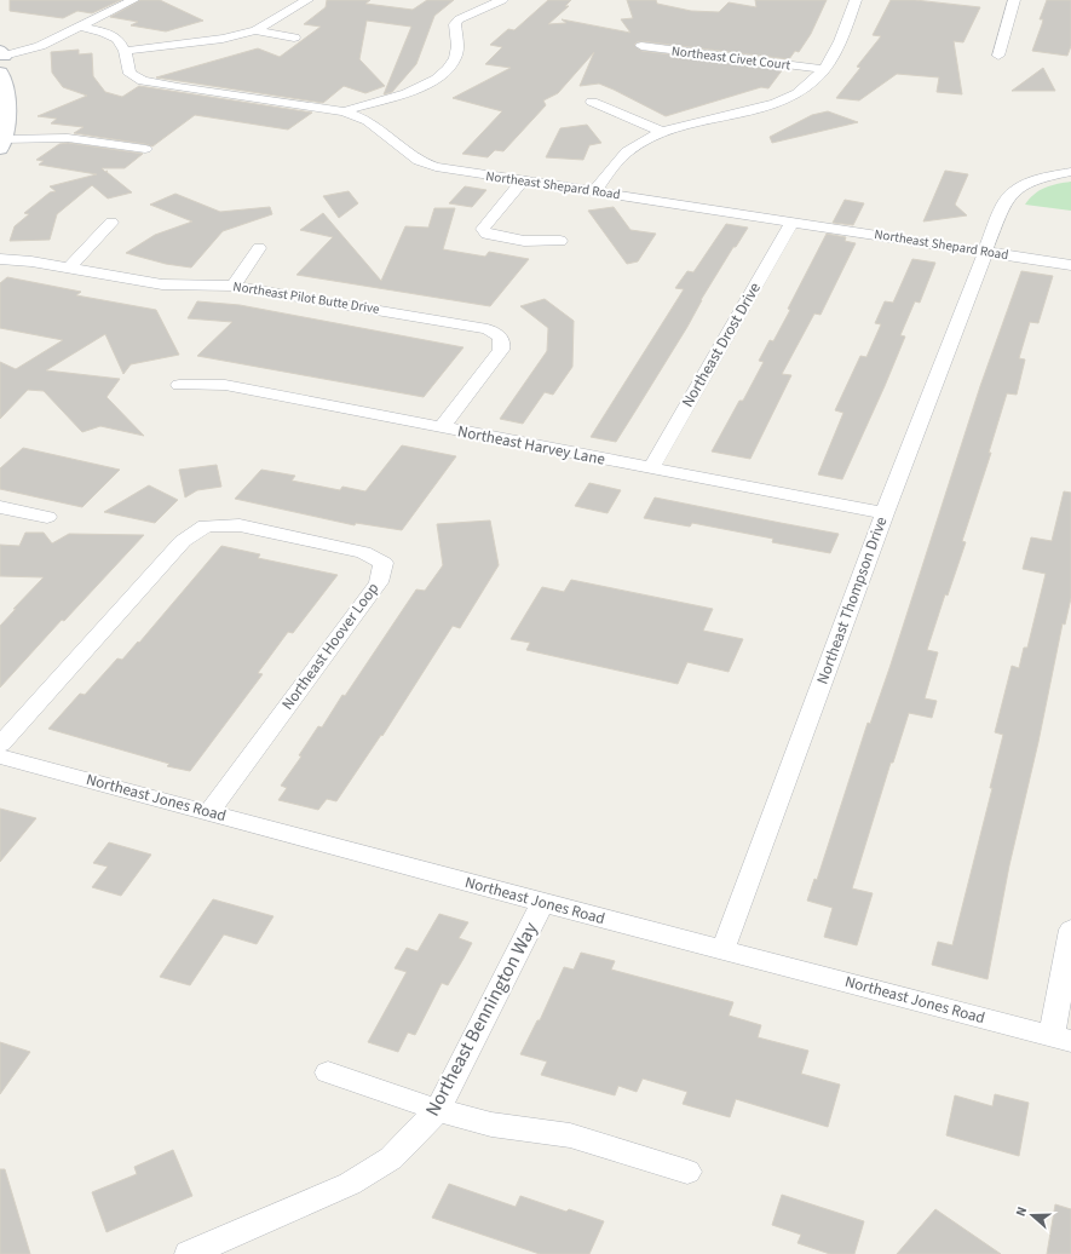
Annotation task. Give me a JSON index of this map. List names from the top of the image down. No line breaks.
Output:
{"streets":{"street":["Northeast Civet Court","Northeast Shepard Road","Northeast Pilot Butte Drive","Northeast Drost Drive","Northeast Harvey Lane","Northeast Thompson Drive","Northeast Hoover Loop","Northeast Jones Road","Northeast Bennington Way"]},"crossings":[["Northeast Shepard Road","Northeast Drost Drive"],["Northeast Shepard Road","Northeast Thompson Drive"],["Northeast Pilot Butte Drive","Northeast Harvey Lane"],["Northeast Drost Drive","Northeast Harvey Lane"],["Northeast Harvey Lane","Northeast Thompson Drive"],["Northeast Thompson Drive","Northeast Jones Road"],["Northeast Hoover Loop","Northeast Jones Road"],["Northeast Jones Road","Northeast Bennington Way"]],"north":"left"}
